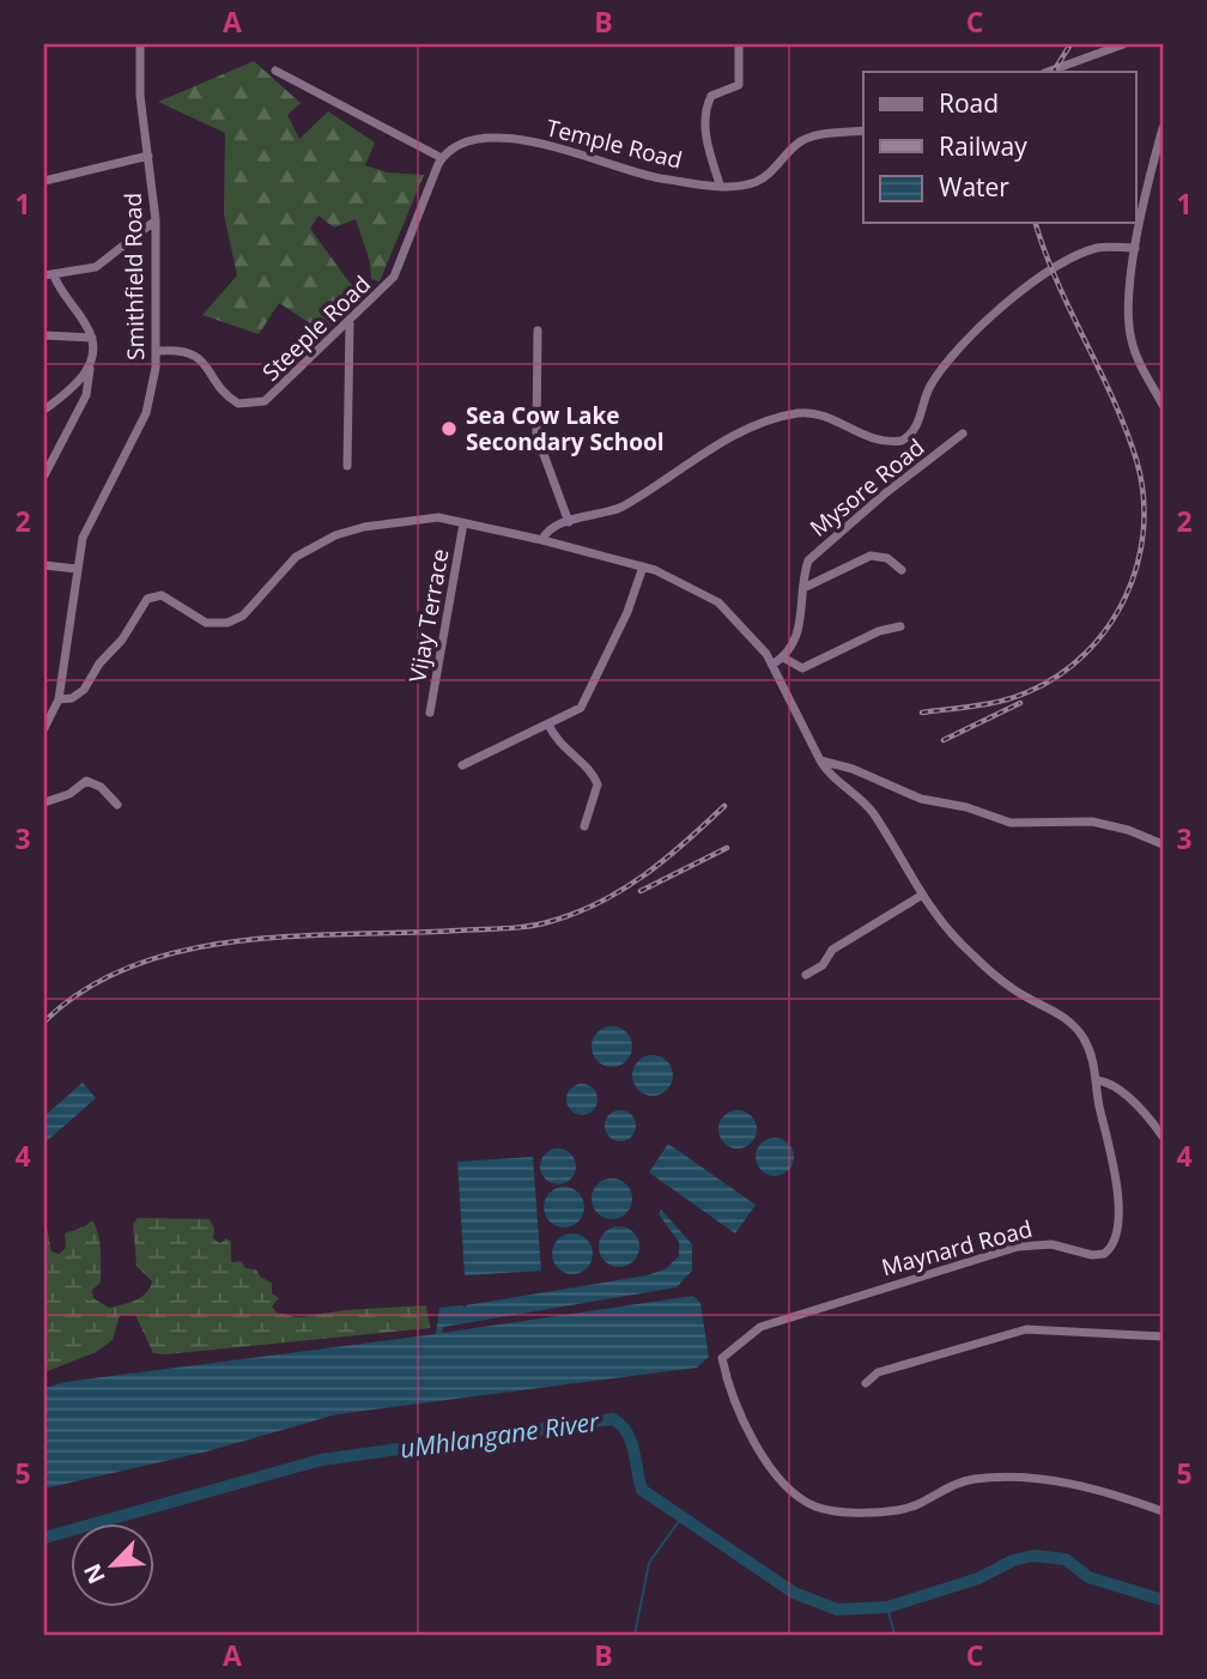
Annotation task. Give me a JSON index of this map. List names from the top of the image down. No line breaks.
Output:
{"streets":{"street":["Temple Road","Smithfield Road","Steeple Road","Mysore Road","Vijay Terrace","Maynard Road"]},"crossings":[["Temple Road","Steeple Road"],["Smithfield Road","Steeple Road"],["Smithfield Road","Maynard Road"],["Vijay Terrace","Maynard Road"]],"water":["uMhlangane River"],"places":["Sea Cow Lake Secondary School"],"legend":["Road","Railway","Water"],"north":"bottom left","grid":{"columns":["A","B","C"],"rows":["1","2","3","4","5"]}}
